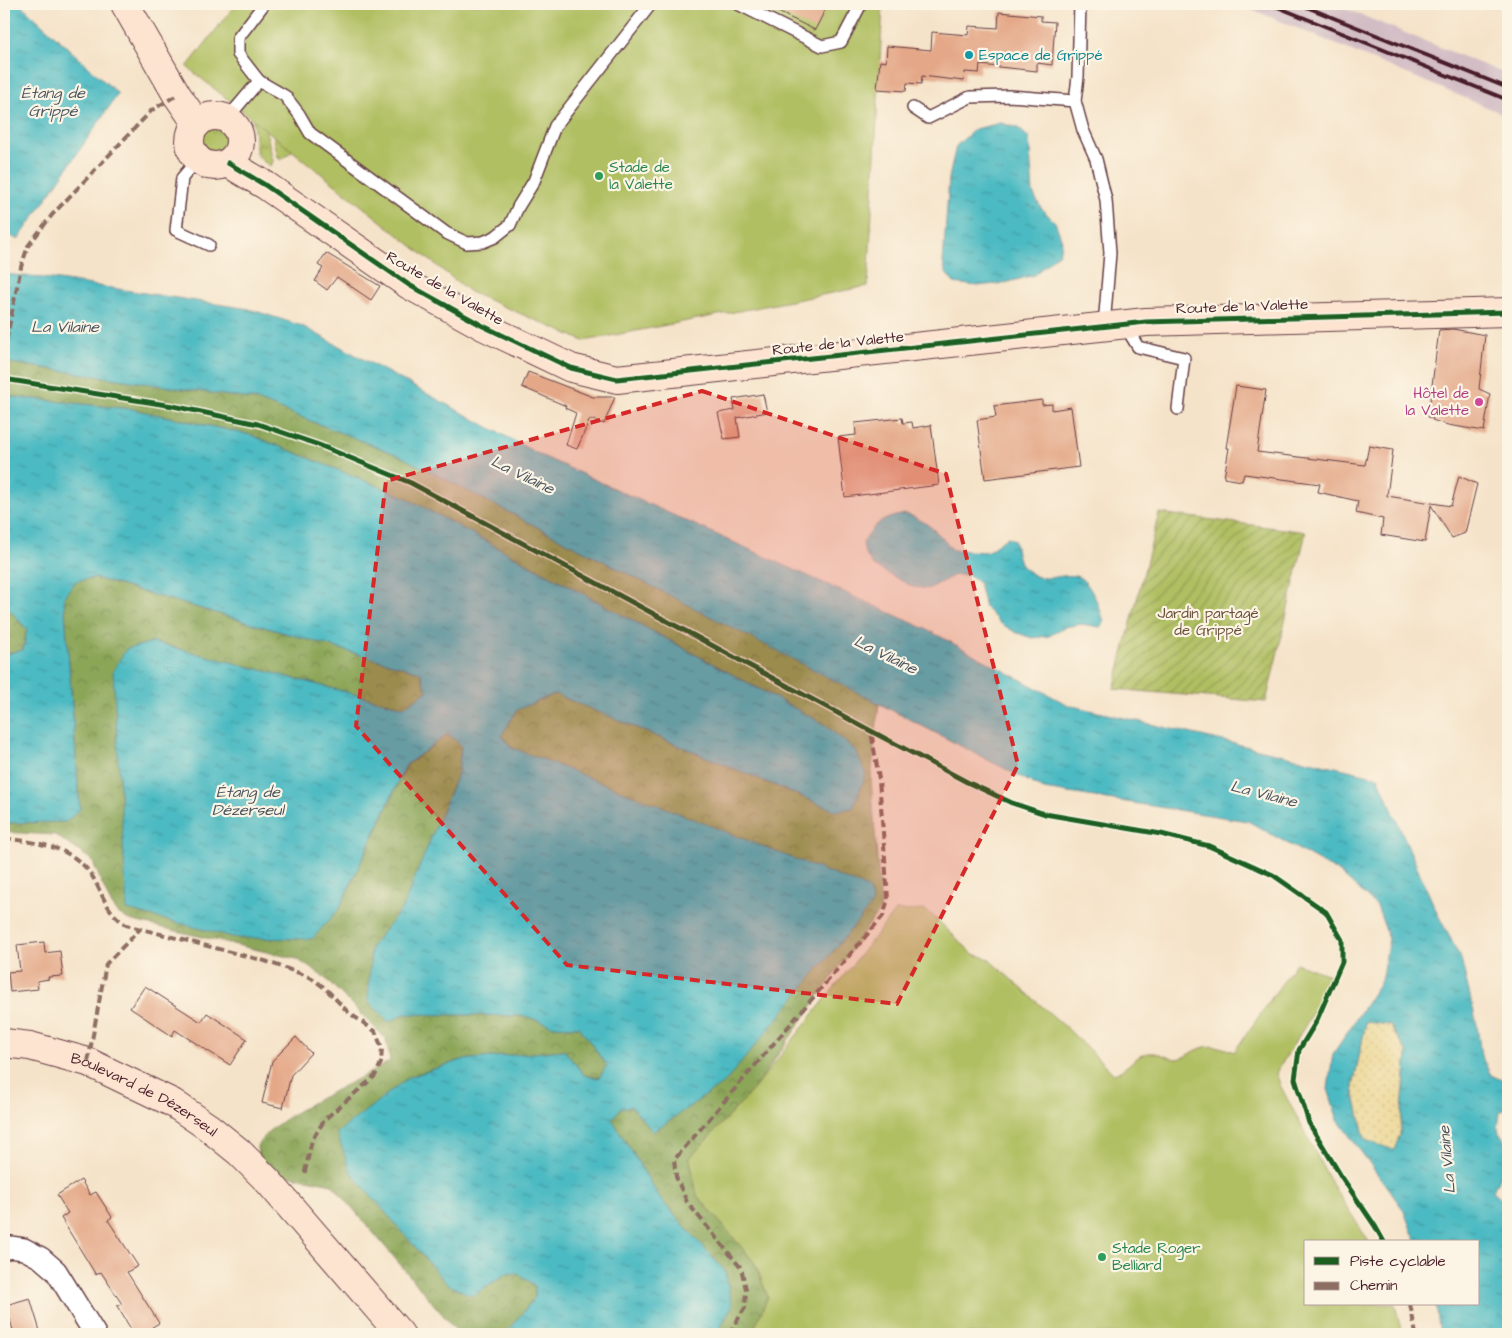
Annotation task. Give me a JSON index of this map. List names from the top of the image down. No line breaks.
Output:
{"streets":{"street":["Route de la Valette","Boulevard de Dézerseul"]},"water":["Étang de Grippé","La Vilaine","Étang de Dézerseul"],"parks":["Jardin partagé de Grippé"],"places":["Espace de Grippé","Stade de la Valette","Hôtel de la Valette","Stade Roger Belliard"],"legend":["Piste cyclable","Chemin"]}
